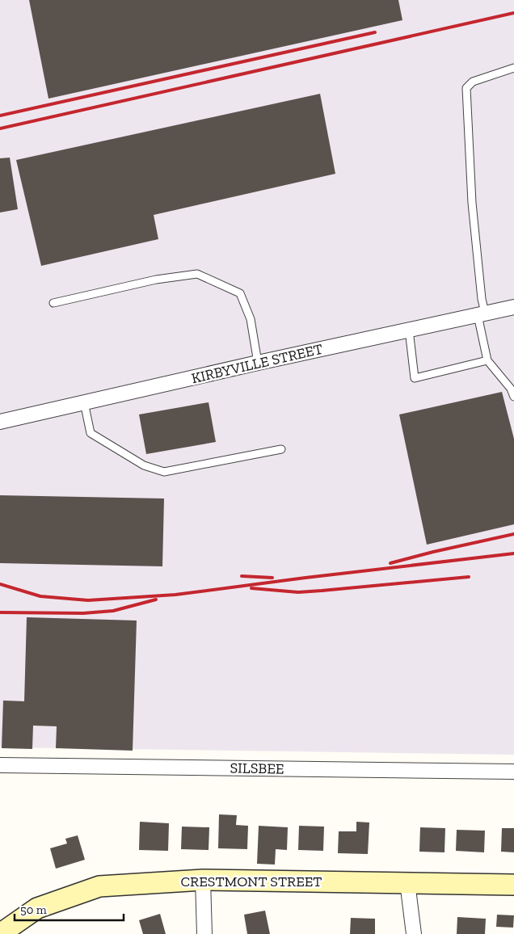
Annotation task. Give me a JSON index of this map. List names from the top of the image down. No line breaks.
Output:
{"streets":{"street":["KIRBYVILLE STREET","SILSBEE","CRESTMONT STREET"]},"scale_bar":"50 m"}
